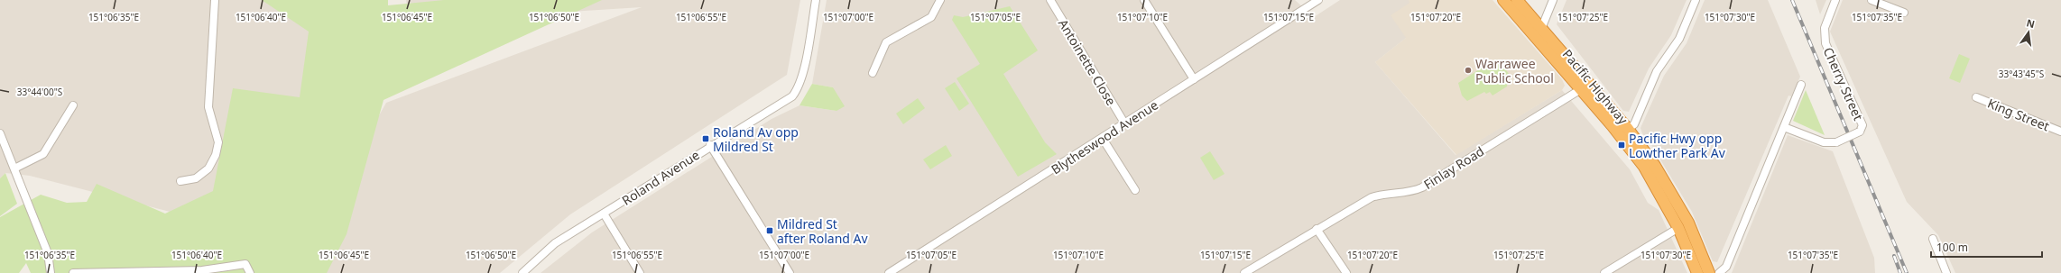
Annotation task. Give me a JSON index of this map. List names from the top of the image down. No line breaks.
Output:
{"streets":{"highway":["Pacific Highway"],"street":["Antoinette Close","Cherry Street","King Street","Blytheswood Avenue","Finlay Road","Roland Avenue"]},"crossings":[["Antoinette Close","Blytheswood Avenue"],["Pacific Highway","Finlay Road"]],"places":{"other":["Warrawee Public School"],"transit":["Roland Av opp Mildred St","Pacific Hwy opp Lowther Park Av","Mildred St after Roland Av"]},"scale_bar":"100 m","north":"top","coordinates":["151°06'35\"E","151°06'40\"E","151°06'45\"E","151°06'50\"E","151°06'55\"E","151°07'00\"E","151°07'05\"E","151°07'10\"E","151°07'15\"E","151°07'20\"E","151°07'25\"E","151°07'30\"E","151°07'35\"E","33°43'45\"S","33°44'00\"S"]}
